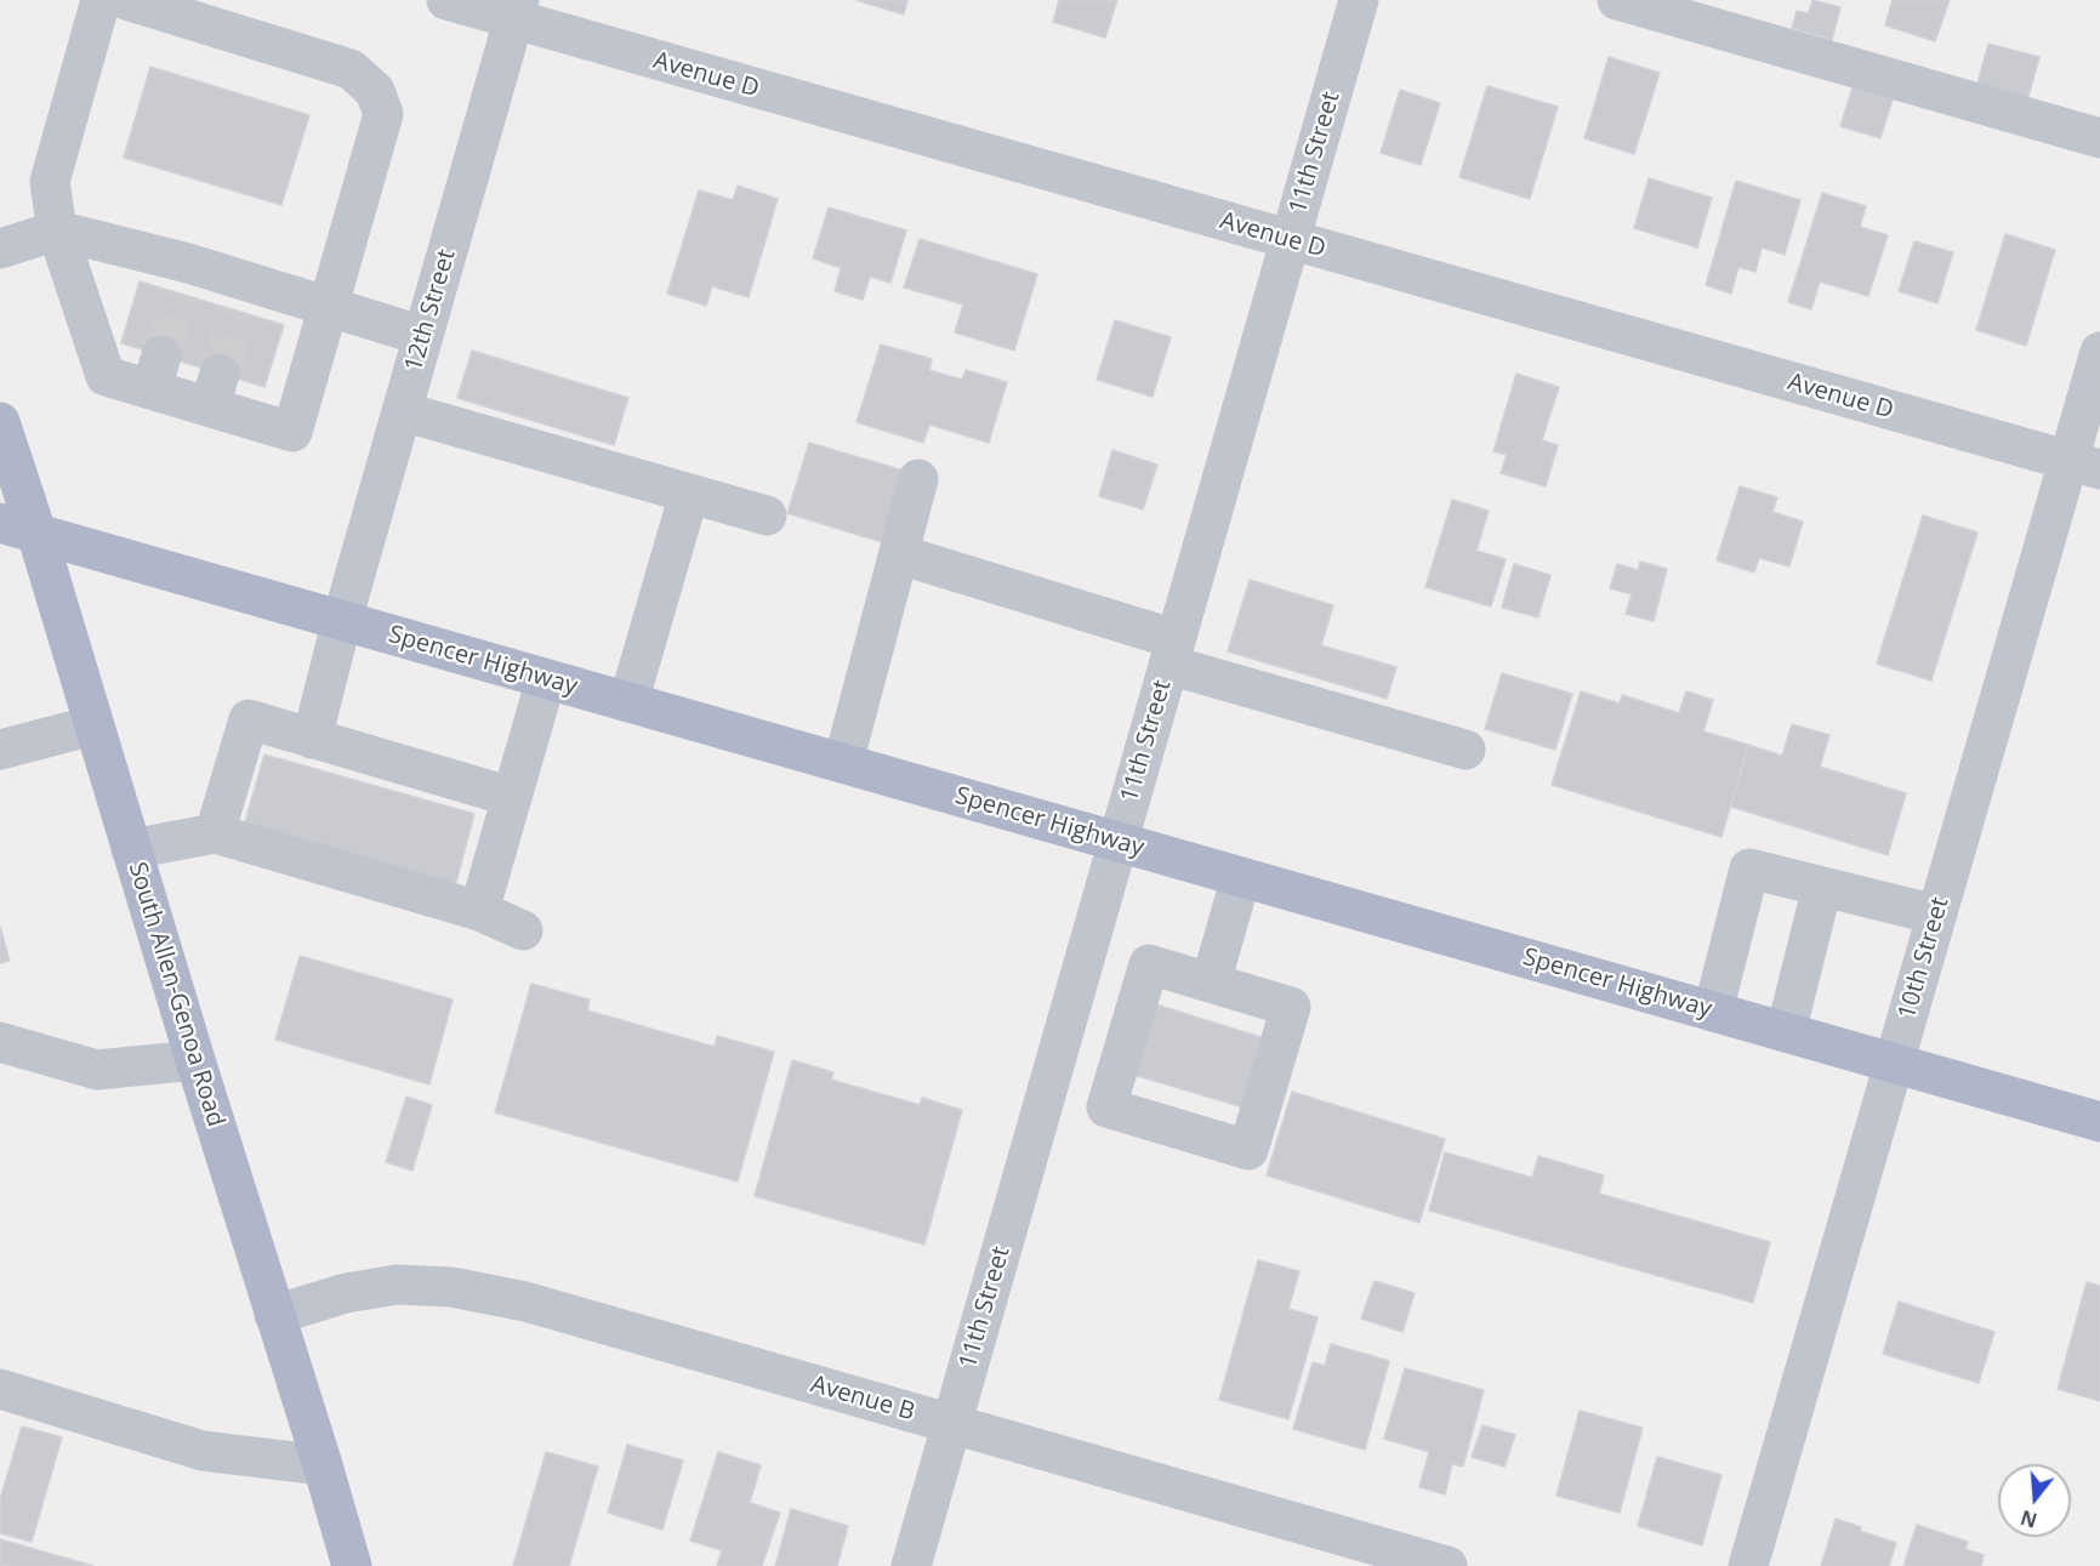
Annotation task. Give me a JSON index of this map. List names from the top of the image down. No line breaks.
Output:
{"streets":{"main road":["Spencer Highway","South Allen-Genoa Road"],"street":["Avenue D","11th Street","12th Street","10th Street","Avenue B"]},"crossings":[["Avenue D","11th Street"],["Avenue D","12th Street"],["Avenue D","10th Street"],["11th Street","Spencer Highway"],["11th Street","Avenue B"],["12th Street","Spencer Highway"],["Spencer Highway","10th Street"],["Spencer Highway","South Allen-Genoa Road"],["South Allen-Genoa Road","Avenue B"]],"north":"bottom"}
